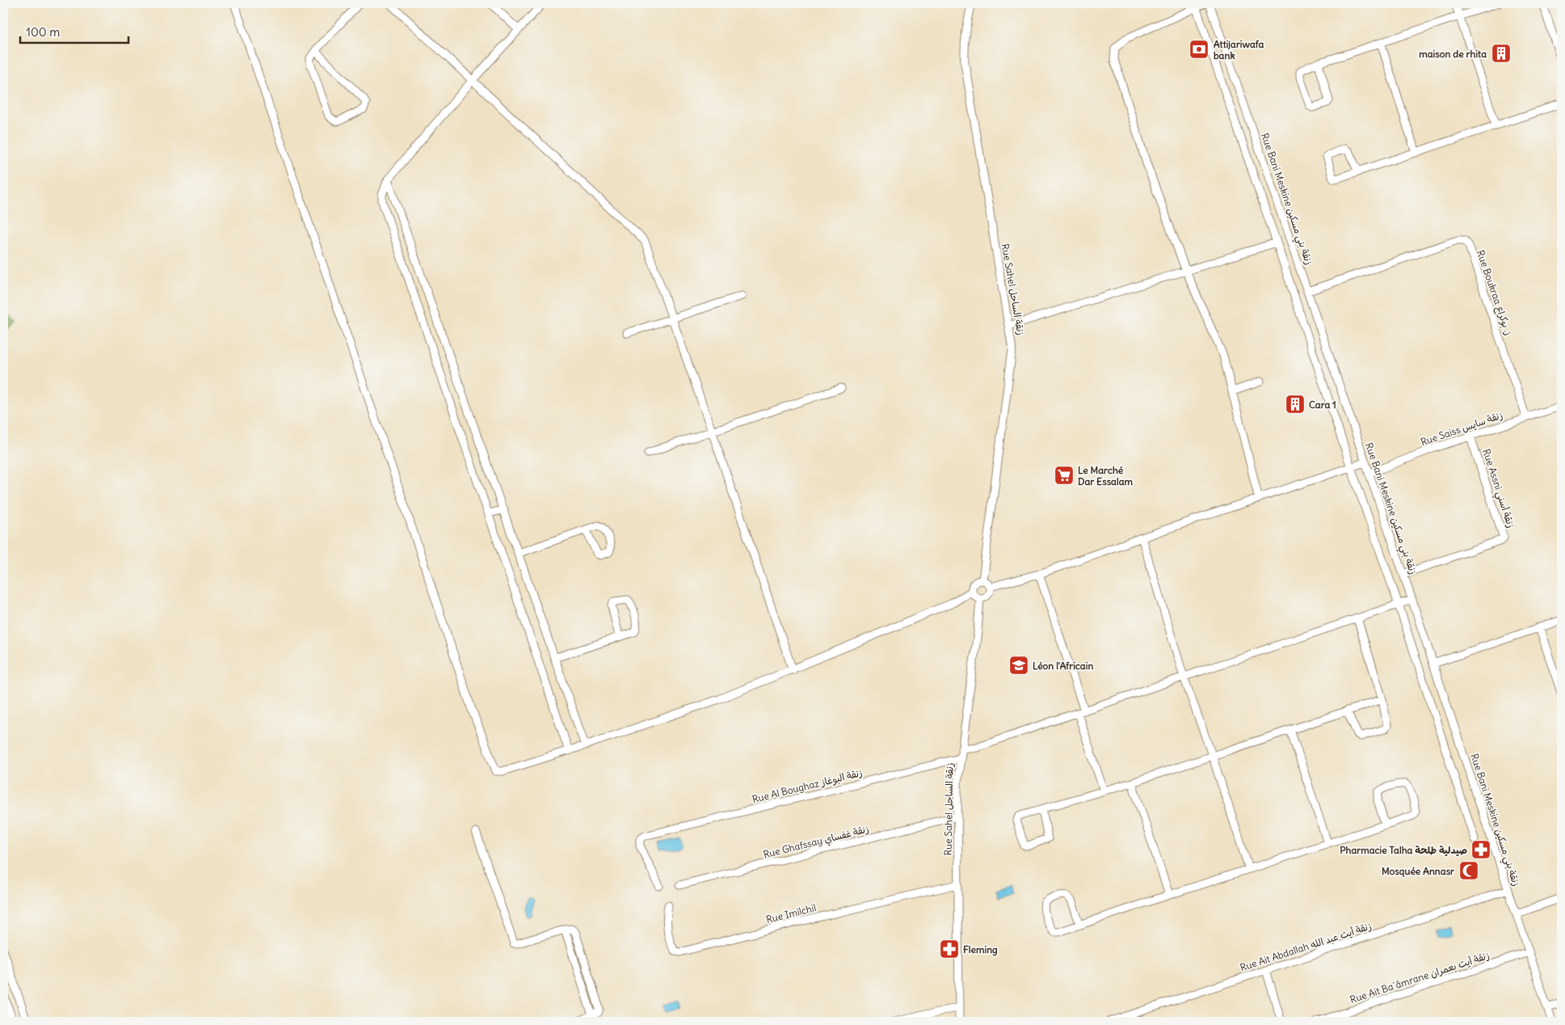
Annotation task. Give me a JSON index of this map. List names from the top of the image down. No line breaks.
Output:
{"streets":{"street":["Rue Bani Meskine زنقة بني مسكين","Rue Sahel زنقة الساحل","Rue Boukraa ز. بوكراع","Rue Saiss زنقة سايس","Rue Assni زنقة أسني","Rue Al Boughaz زنقة البوغاز","Rue Ghafssay زنقة غفساي","Rue Imilchil","Rue Ait Abdallah زنقة أيت عبد الله","Rue Ait Ba´âmrane زنقة أيت بعمران"]},"crossings":[["Rue Bani Meskine زنقة بني مسكين","Rue Boukraa ز. بوكراع"],["Rue Bani Meskine زنقة بني مسكين","Rue Saiss زنقة سايس"],["Rue Bani Meskine زنقة بني مسكين","Rue Assni زنقة أسني"],["Rue Bani Meskine زنقة بني مسكين","Rue Ait Abdallah زنقة أيت عبد الله"],["Rue Bani Meskine زنقة بني مسكين","Rue Ait Ba´âmrane زنقة أيت بعمران"],["Rue Sahel زنقة الساحل","Rue Al Boughaz زنقة البوغاز"],["Rue Sahel زنقة الساحل","Rue Ghafssay زنقة غفساي"],["Rue Sahel زنقة الساحل","Rue Imilchil"],["Rue Boukraa ز. بوكراع","Rue Saiss زنقة سايس"],["Rue Saiss زنقة سايس","Rue Assni زنقة أسني"]],"places":{"bank":["Attijariwafa bank"],"building":["maison de rhita","Cara 1"],"supermarket":["Le Marché Dar Essalam"],"school or university":["Léon l'Africain"],"pharmacy":["Pharmacie Talha صيدلية طلحة","Fleming"],"mosque":["Mosquée Annasr"]},"scale_bar":"100 m"}
